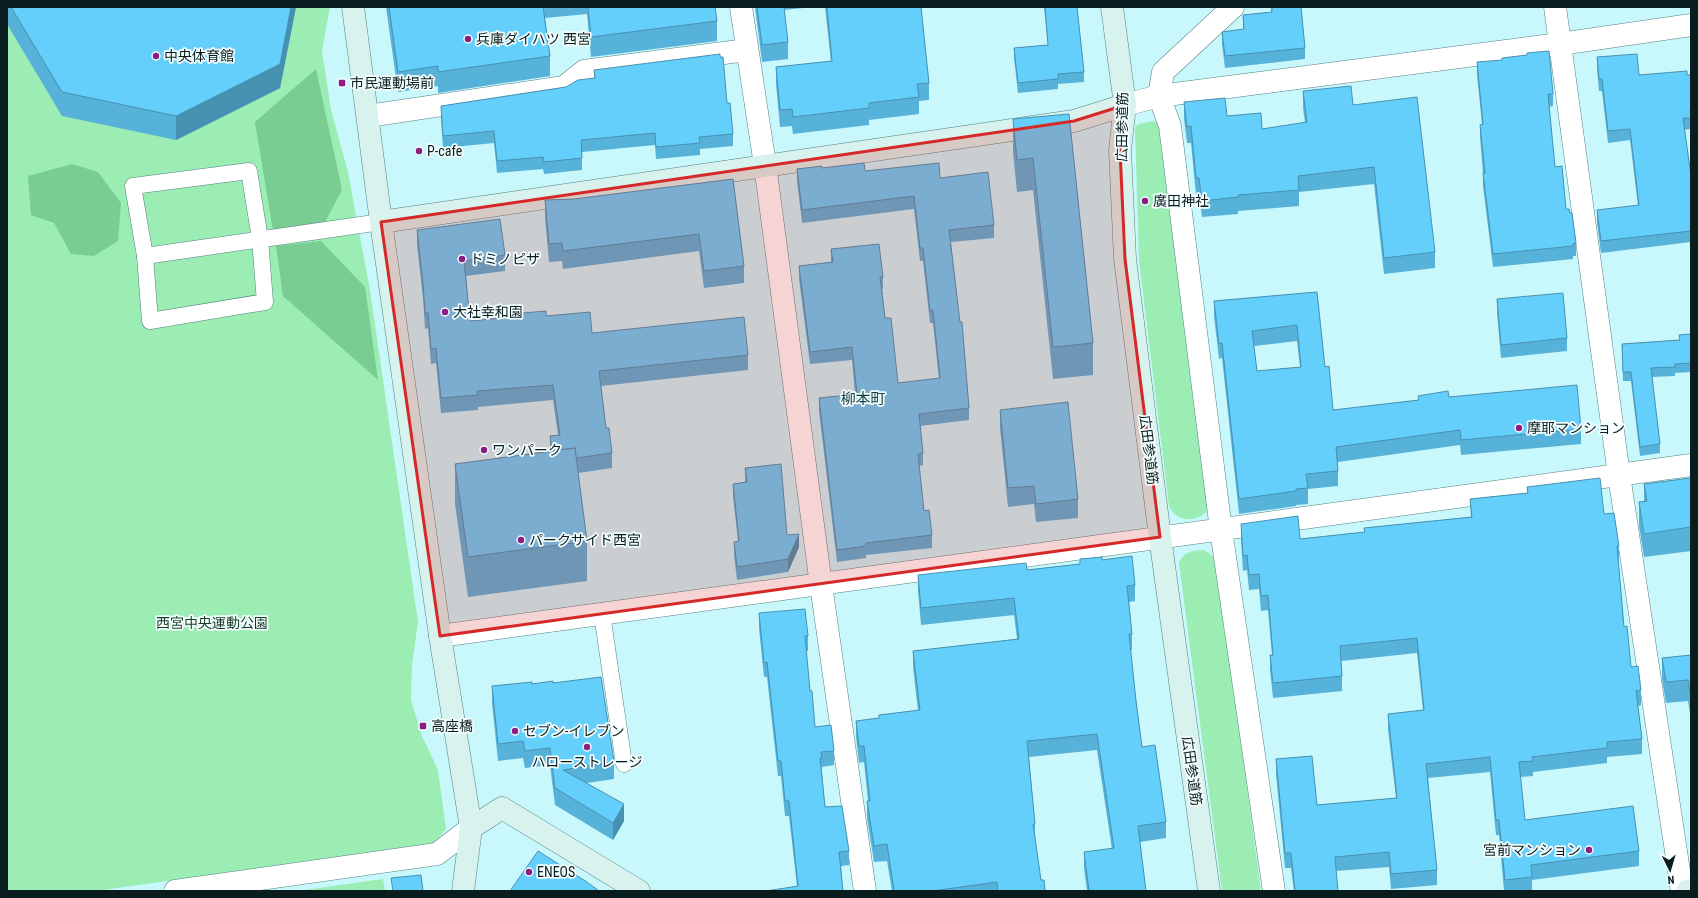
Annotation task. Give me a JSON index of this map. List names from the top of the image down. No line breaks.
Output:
{"streets":{"street":["広田参道筋"]},"districts":["柳本町"],"parks":["西宮中央運動公園"],"places":{"other":["兵庫ダイハツ 西宮","中央体育館","P-cafe","廣田神社","ドミノピザ","大社幸和園","摩耶マンション","ワンパーク","パークサイド西宮","セブン-イレブン","ハローストレージ","宮前マンション","ENEOS"],"transit":["市民運動場前","高座橋"]},"north":"bottom"}
